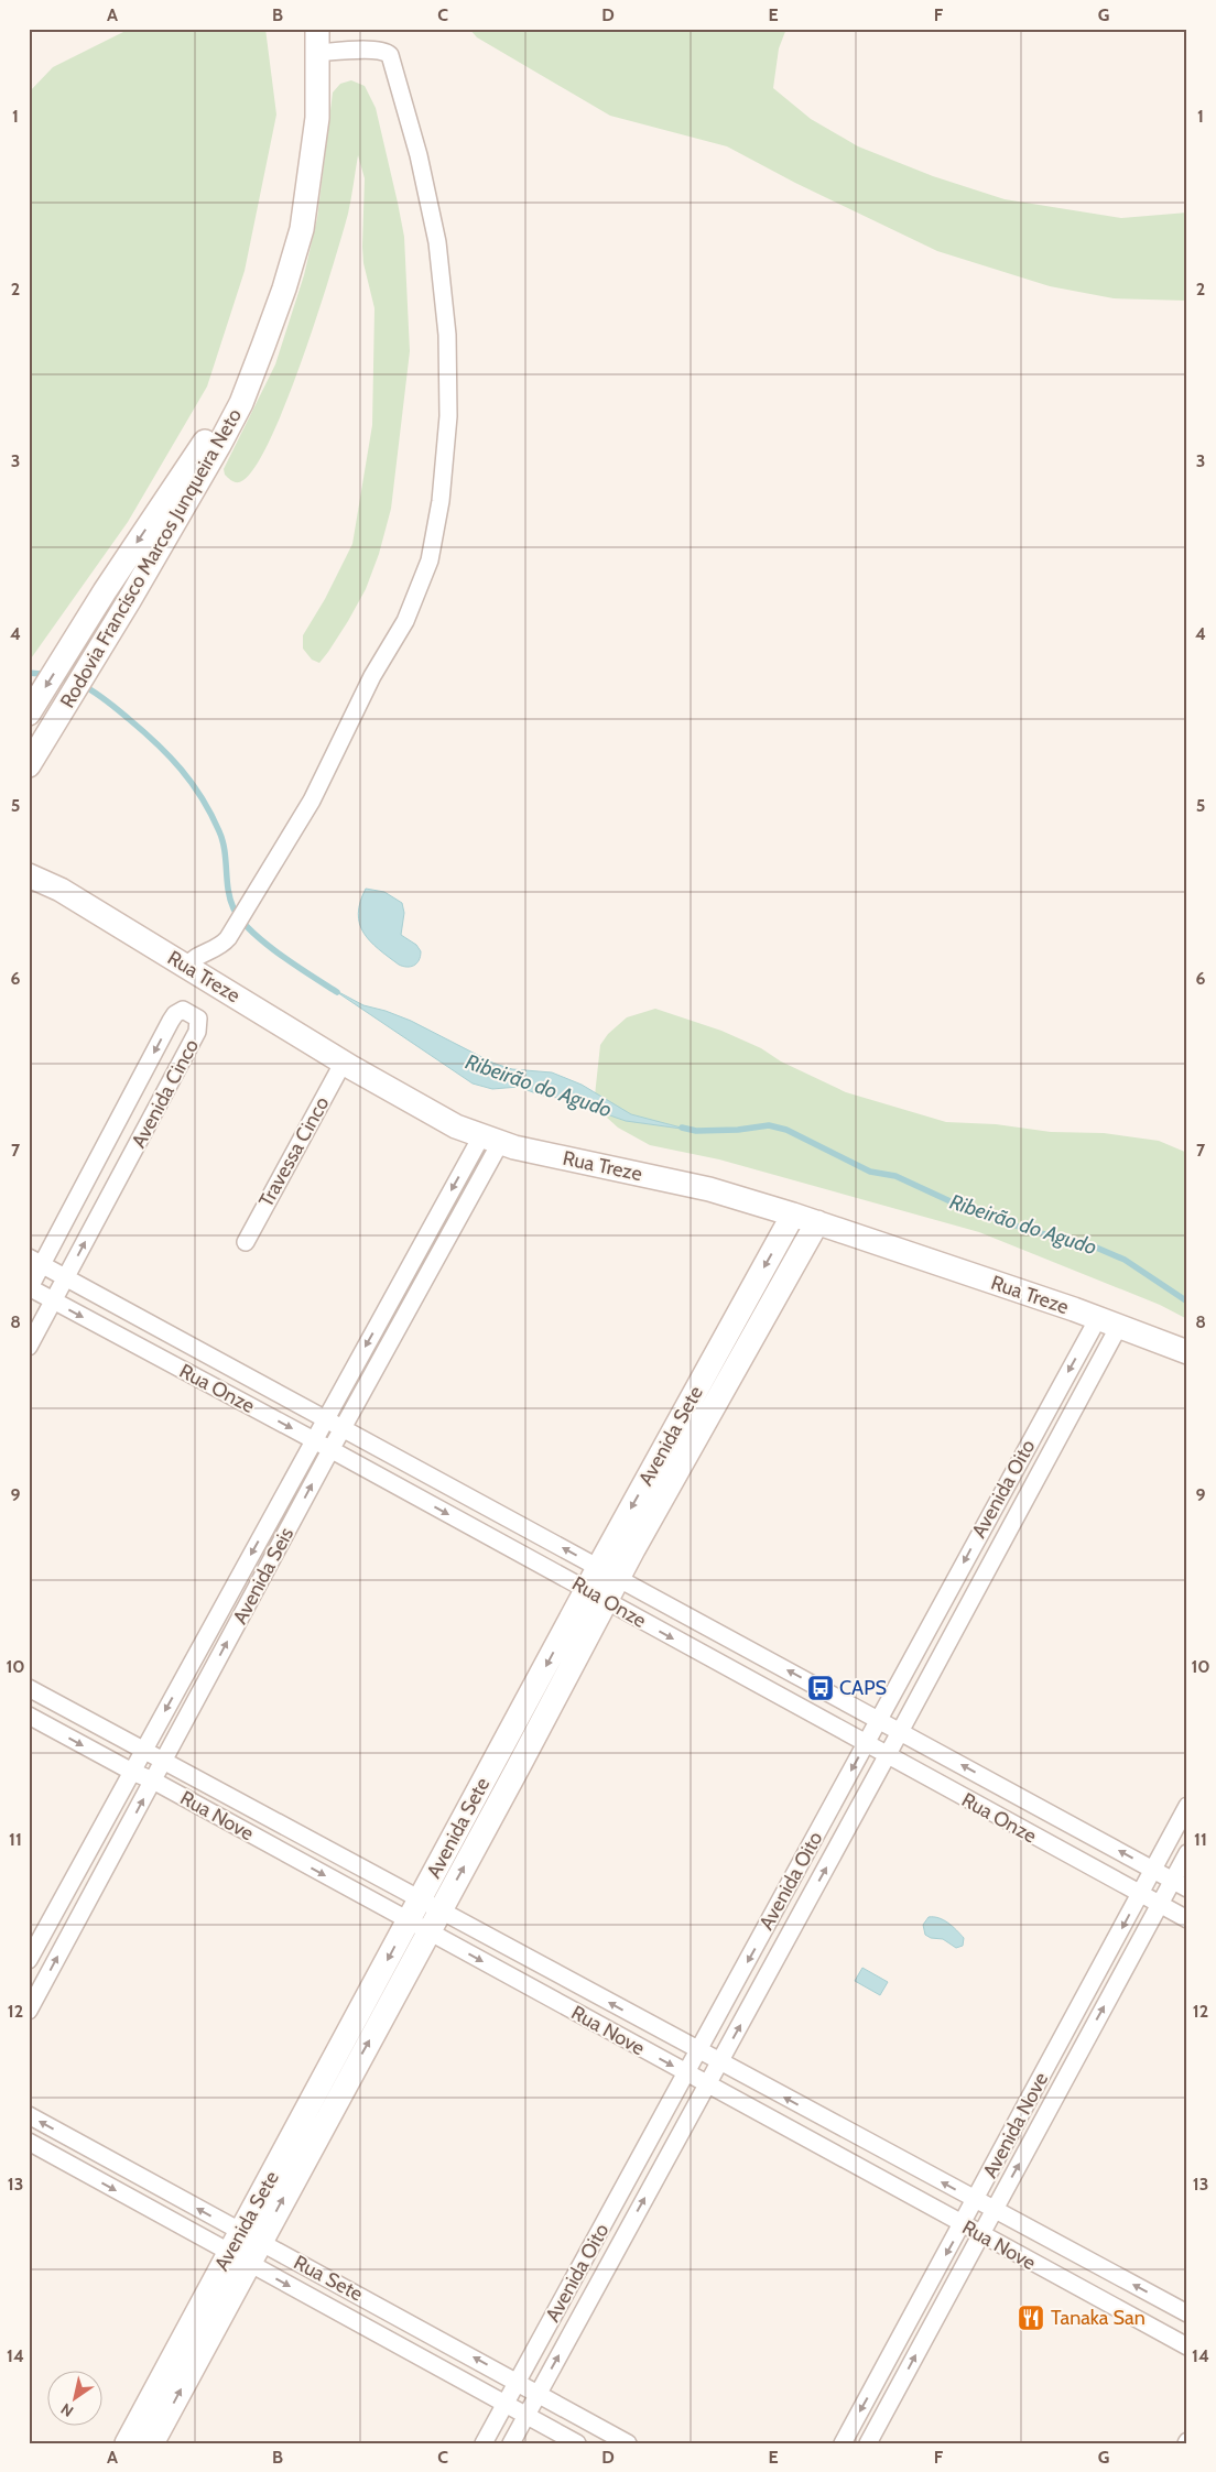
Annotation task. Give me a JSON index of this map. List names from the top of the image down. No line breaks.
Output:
{"streets":{"street":["Rodovia Francisco Marcos Junqueira Neto","Rua Treze","Avenida Cinco","Travessa Cinco","Rua Onze","Avenida Sete","Avenida Oito","Avenida Seis","Rua Nove","Avenida Nove","Rua Sete"]},"crossings":[["Rua Treze","Travessa Cinco"],["Rua Treze","Avenida Sete"],["Rua Treze","Avenida Oito"],["Rua Treze","Avenida Seis"],["Avenida Cinco","Rua Onze"],["Rua Onze","Avenida Sete"],["Rua Onze","Avenida Oito"],["Rua Onze","Avenida Seis"],["Rua Onze","Avenida Nove"],["Avenida Sete","Rua Nove"],["Avenida Sete","Rua Sete"],["Avenida Oito","Rua Nove"],["Avenida Oito","Rua Sete"],["Avenida Seis","Rua Nove"],["Rua Nove","Avenida Nove"]],"water":["Ribeirão do Agudo"],"places":{"bus stop":["CAPS"],"restaurant":["Tanaka San"]},"north":"bottom left","grid":{"columns":["A","B","C","D","E","F","G"],"rows":["1","2","3","4","5","6","7","8","9","10","11","12","13","14"]}}
